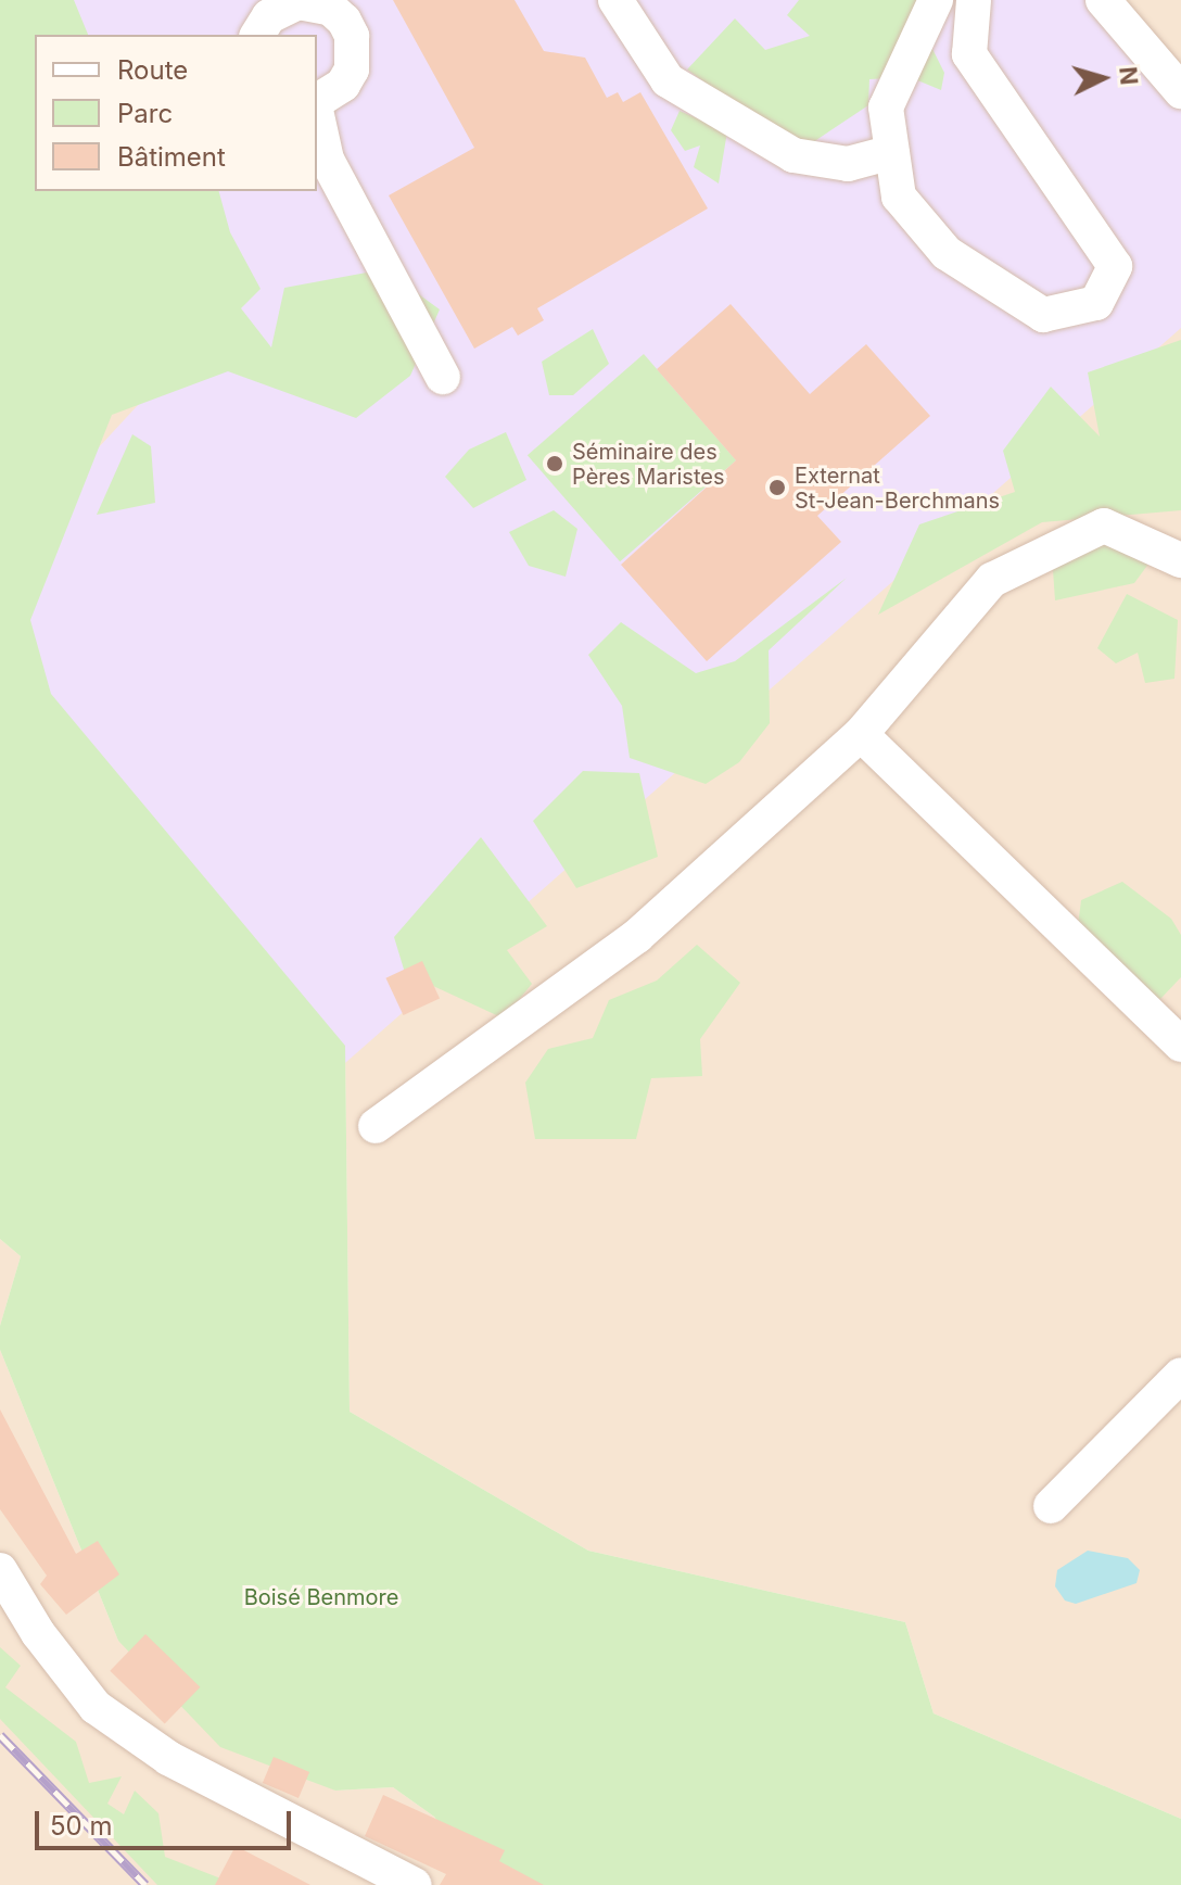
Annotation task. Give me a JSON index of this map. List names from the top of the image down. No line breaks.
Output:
{"parks":["Boisé Benmore"],"places":["Séminaire des Pères Maristes","Externat St-Jean-Berchmans"],"legend":["Route","Parc","Bâtiment"],"scale_bar":"50 m","north":"right"}
